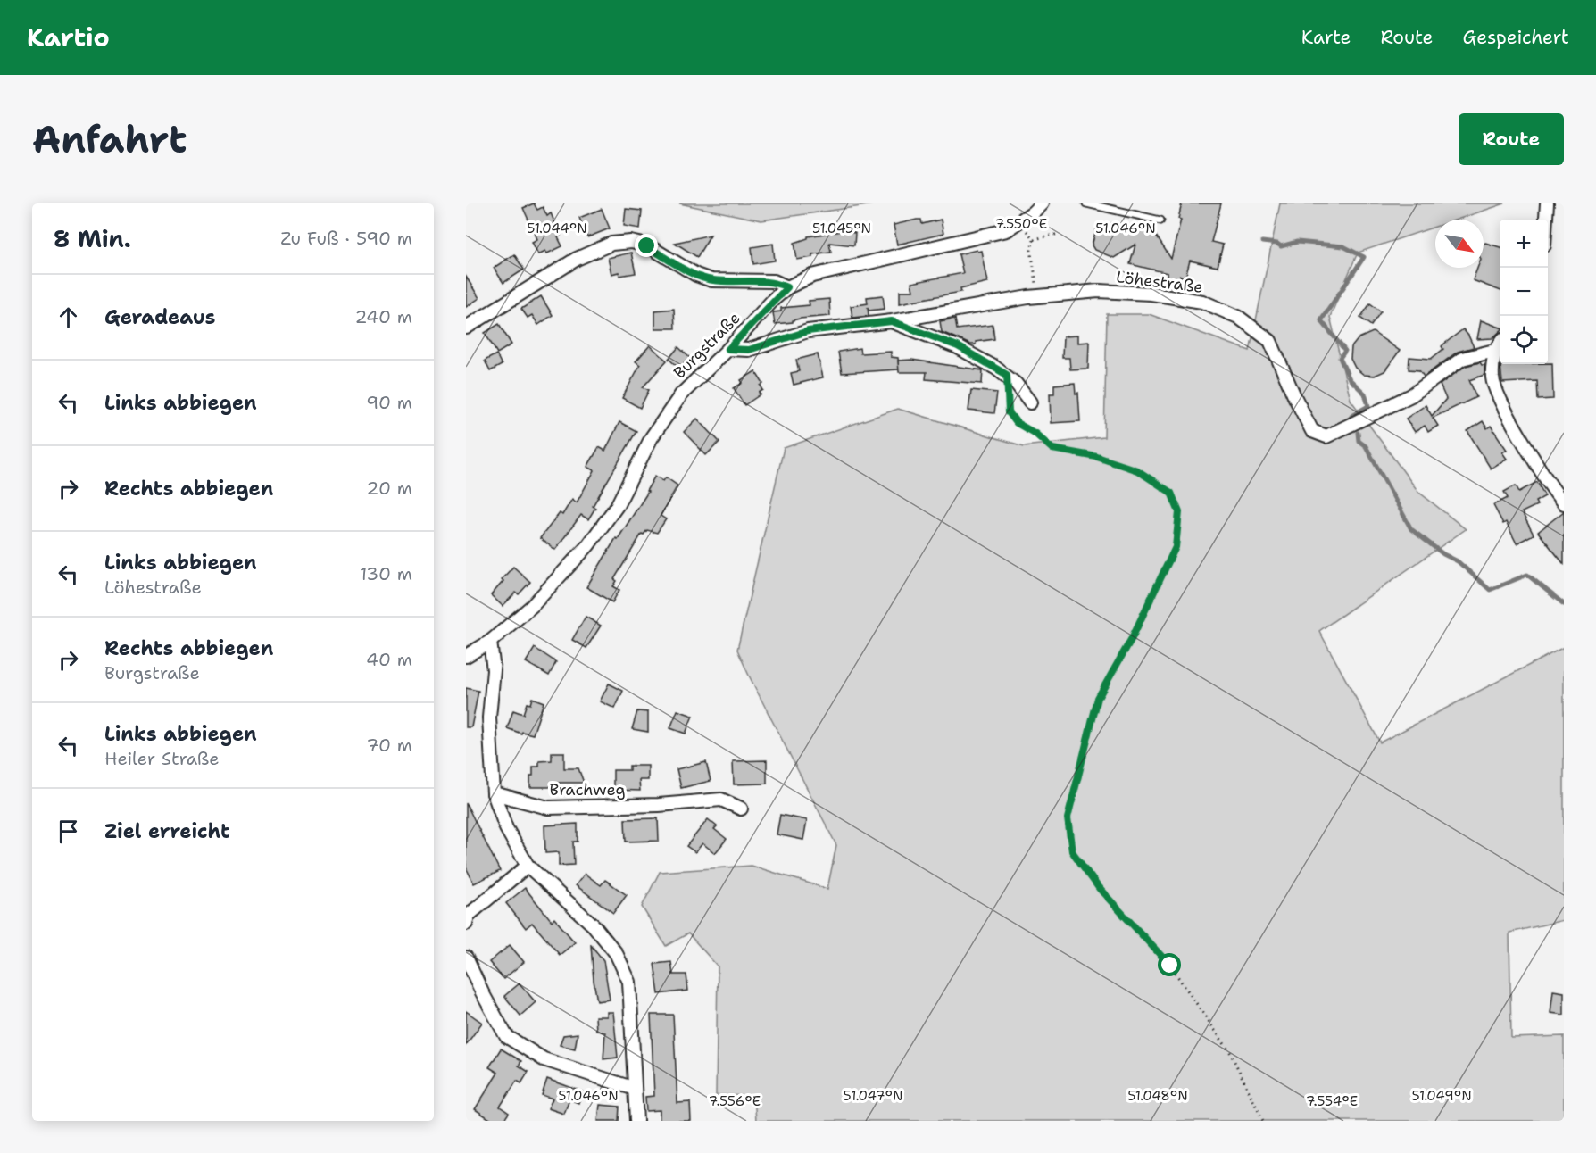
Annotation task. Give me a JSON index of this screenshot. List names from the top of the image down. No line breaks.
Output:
{"streets":{"street":["Löhestraße","Burgstraße","Brachweg"]},"crossings":[["Löhestraße","Burgstraße"]],"north":"bottom right","page":{"header":"Kartio","nav":["Karte","Route","Gespeichert"],"buttons":"Route","title":"Anfahrt","heading":["8 Min.","Zu Fuß · 590 m"],"map_buttons":["+","−"],"list":[["Geradeaus","240 m"],["Links abbiegen","90 m"],["Rechts abbiegen","20 m"],["Links abbiegen","Löhestraße","130 m"],["Rechts abbiegen","Burgstraße","40 m"],["Links abbiegen","Heiler Straße","70 m"],"Ziel erreicht"]},"coordinates":["7.550°E","51.044°N","51.045°N","51.046°N","51.047°N","51.048°N","51.049°N","7.556°E","7.554°E"]}
